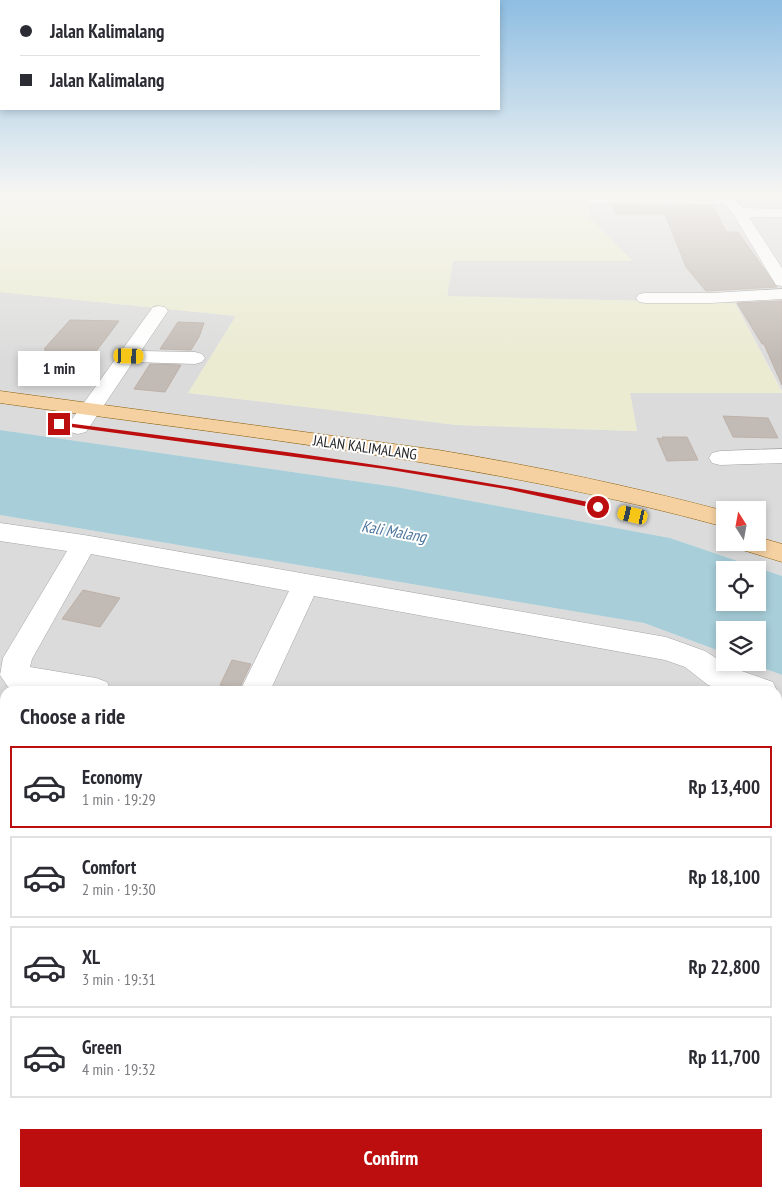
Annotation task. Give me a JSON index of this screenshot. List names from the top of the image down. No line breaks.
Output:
{"streets":{"main road":["JALAN KALIMALANG"]},"water":["Kali Malang"],"north":"top","page":{"banner":["Jalan Kalimalang","Jalan Kalimalang"],"bubble":"1 min","heading":"Choose a ride","list":[{"name":"Economy","note":"1 min · 19:29","value":"Rp 13,400"},{"name":"Comfort","note":"2 min · 19:30","value":"Rp 18,100"},{"name":"XL","note":"3 min · 19:31","value":"Rp 22,800"},{"name":"Green","note":"4 min · 19:32","value":"Rp 11,700"}],"buttons":"Confirm"}}
